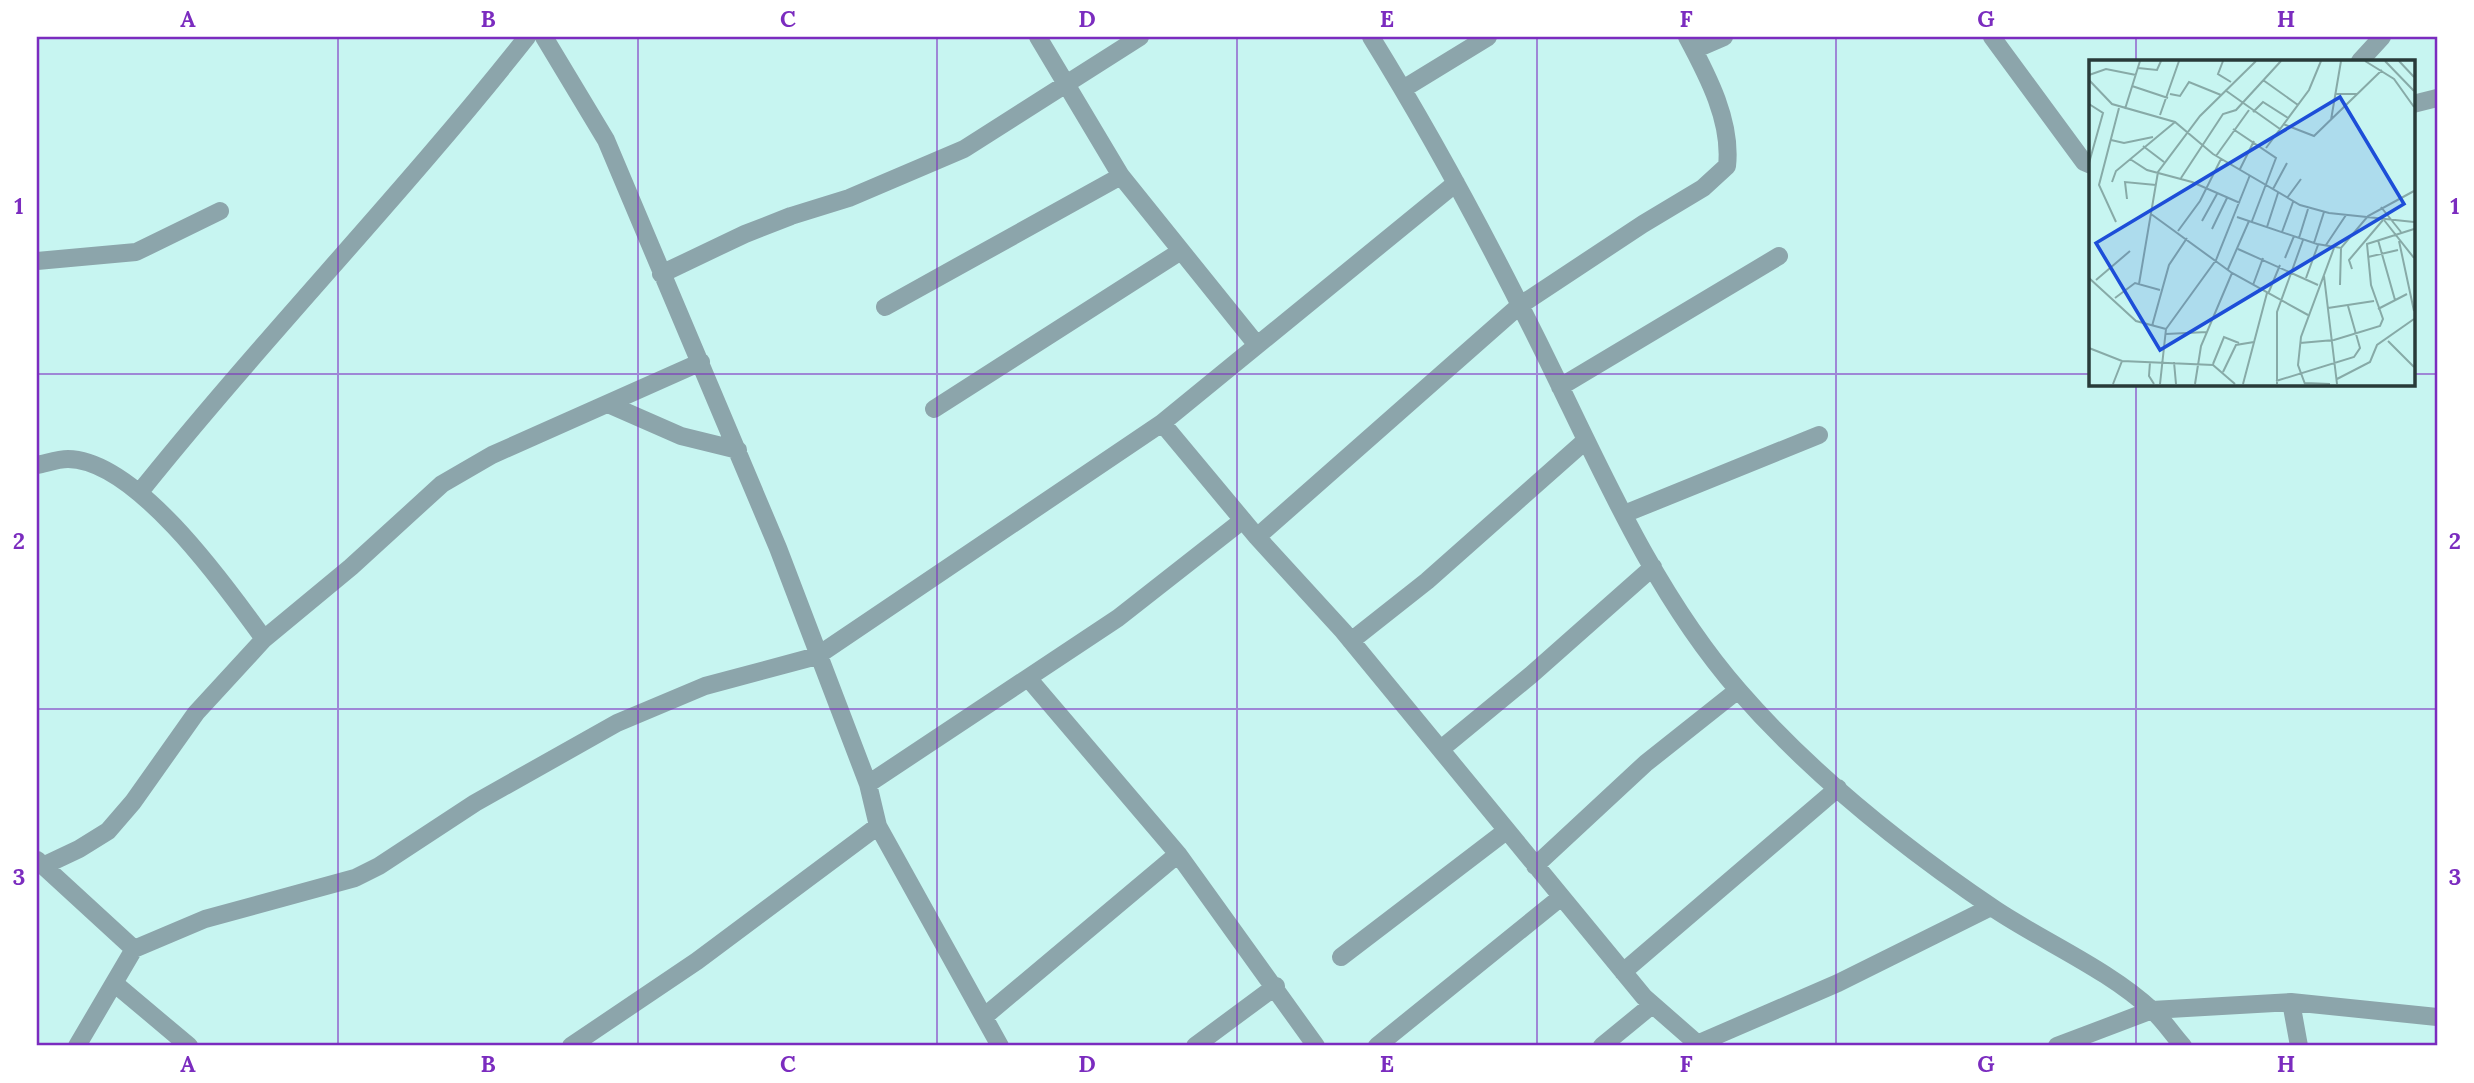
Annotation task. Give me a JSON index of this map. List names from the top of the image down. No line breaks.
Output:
{"grid":{"columns":["A","B","C","D","E","F","G","H"],"rows":["1","2","3"]}}
